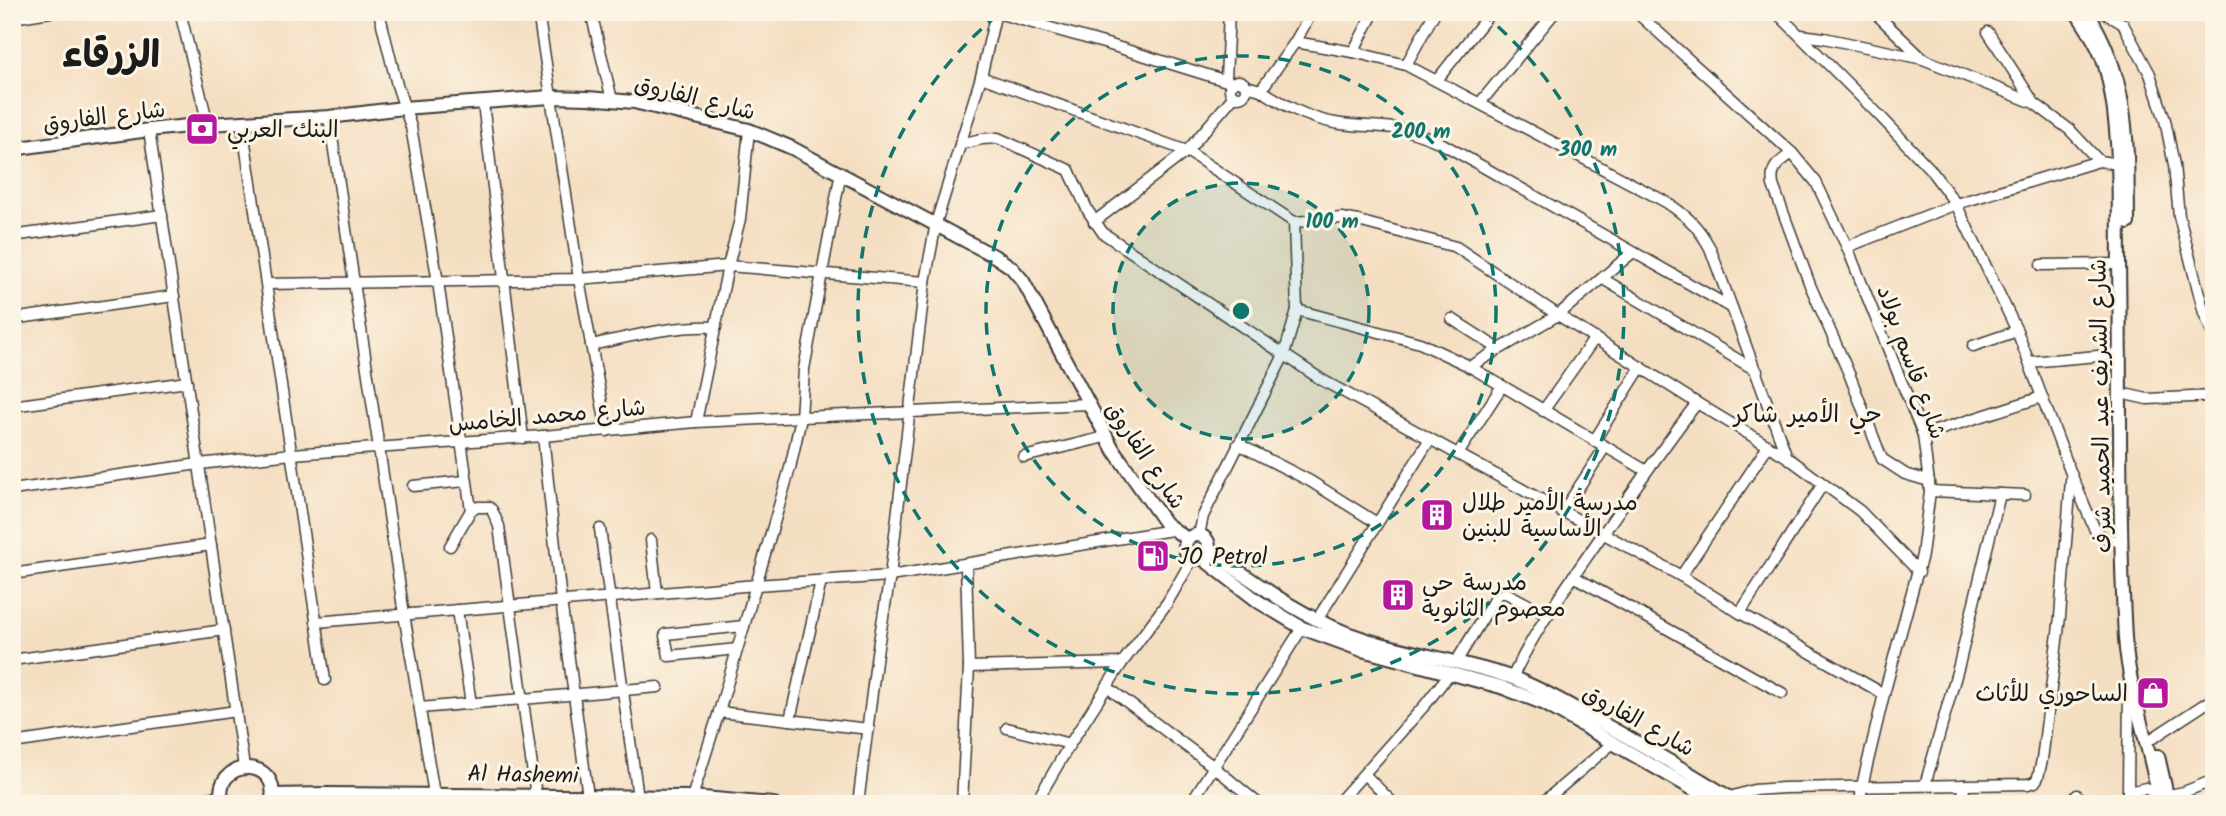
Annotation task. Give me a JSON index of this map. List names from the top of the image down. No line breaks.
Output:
{"streets":{"street":["شارع الفاروق","شارع قاسم بولاد","شارع الشريف عبد الحميد شرف","شارع محمد الخامس","Al Hashemi"]},"crossings":[["شارع الفاروق","شارع محمد الخامس"]],"districts":["الزرقاء","حي الأمير شاكر"],"places":{"bank":["البنك العربي"],"building":["مدرسة الأمير طلال الأساسية للبنين","مدرسة حي معصوم الثانوية"],"fuel station":["JO Petrol"],"shop":["الساحوري للأثاث"]},"rings":["200 m","300 m","100 m"]}
